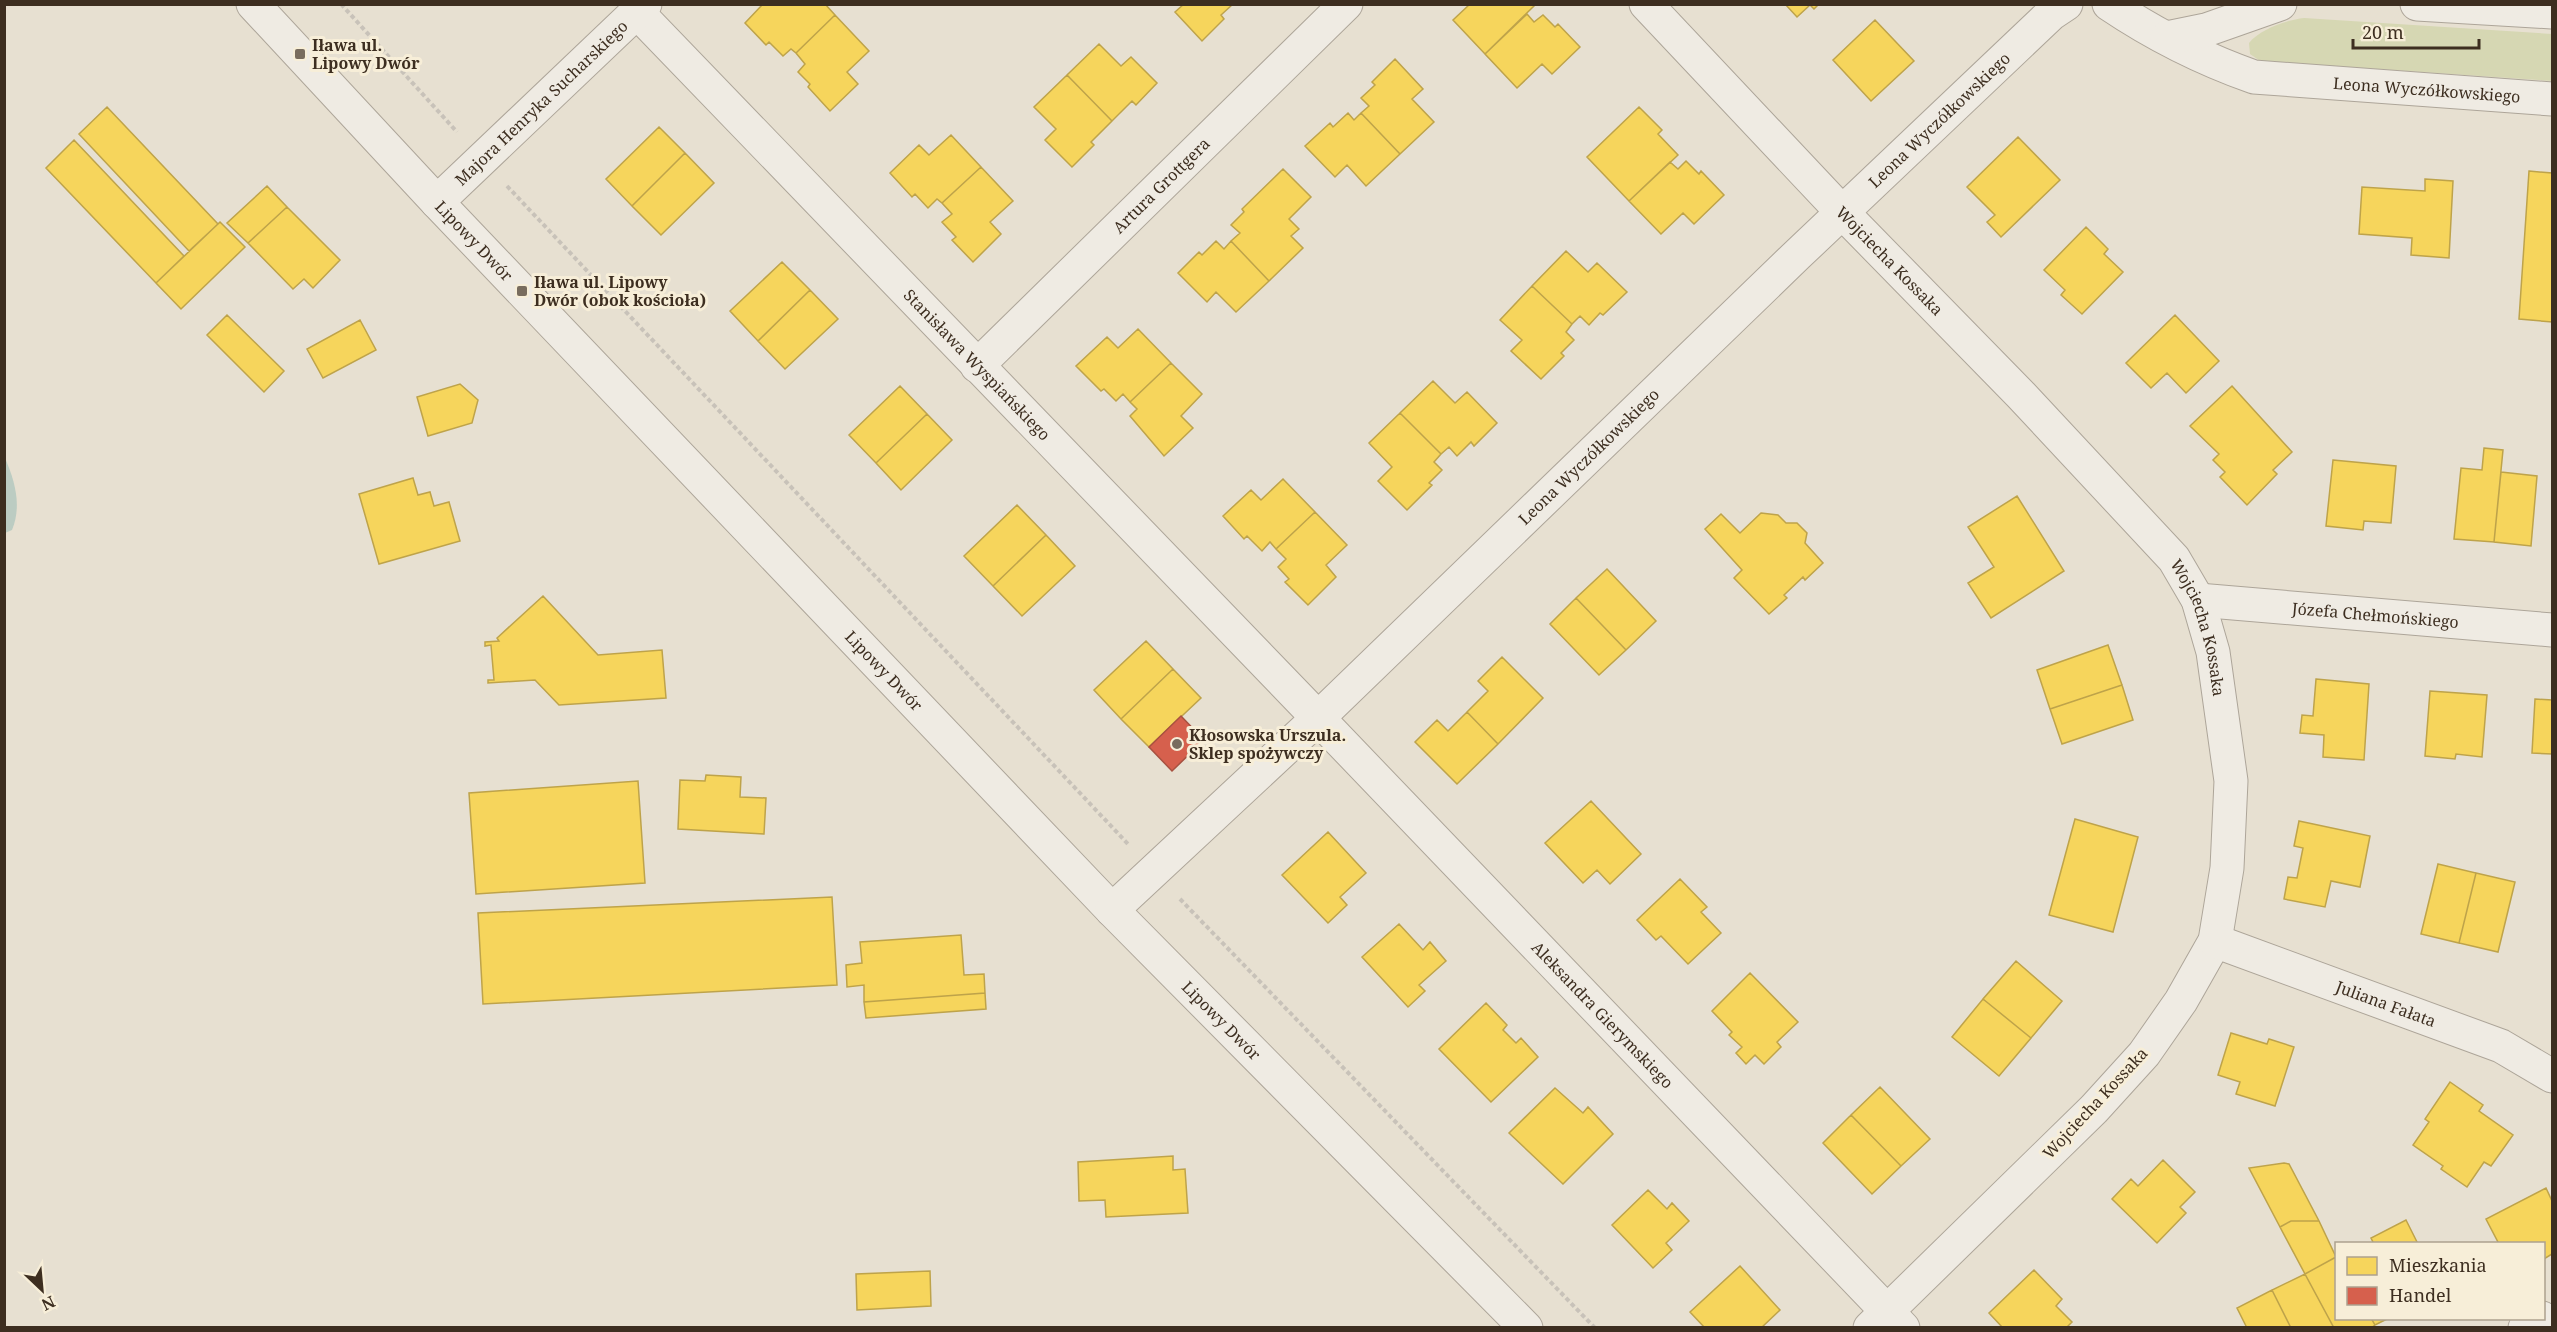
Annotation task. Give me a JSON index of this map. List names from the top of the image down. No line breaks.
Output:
{"streets":{"street":["Leona Wyczółkowskiego","Majora Henryka Sucharskiego","Artura Grottgera","Lipowy Dwór","Wojciecha Kossaka","Stanisława Wyspiańskiego","Józefa Chełmońskiego","Juliana Fałata","Aleksandra Gierymskiego"]},"crossings":[["Leona Wyczółkowskiego","Lipowy Dwór"],["Leona Wyczółkowskiego","Wojciecha Kossaka"],["Leona Wyczółkowskiego","Stanisława Wyspiańskiego"],["Leona Wyczółkowskiego","Aleksandra Gierymskiego"],["Majora Henryka Sucharskiego","Lipowy Dwór"],["Majora Henryka Sucharskiego","Stanisława Wyspiańskiego"],["Artura Grottgera","Stanisława Wyspiańskiego"],["Wojciecha Kossaka","Józefa Chełmońskiego"],["Wojciecha Kossaka","Juliana Fałata"],["Wojciecha Kossaka","Aleksandra Gierymskiego"],["Stanisława Wyspiańskiego","Aleksandra Gierymskiego"]],"places":{"transit":["Iława ul. Lipowy Dwór","Iława ul. Lipowy Dwór (obok kościoła)"],"other":["Kłosowska Urszula. Sklep spożywczy"]},"legend":["Mieszkania","Handel"],"scale_bar":"20 m","north":"bottom right"}
